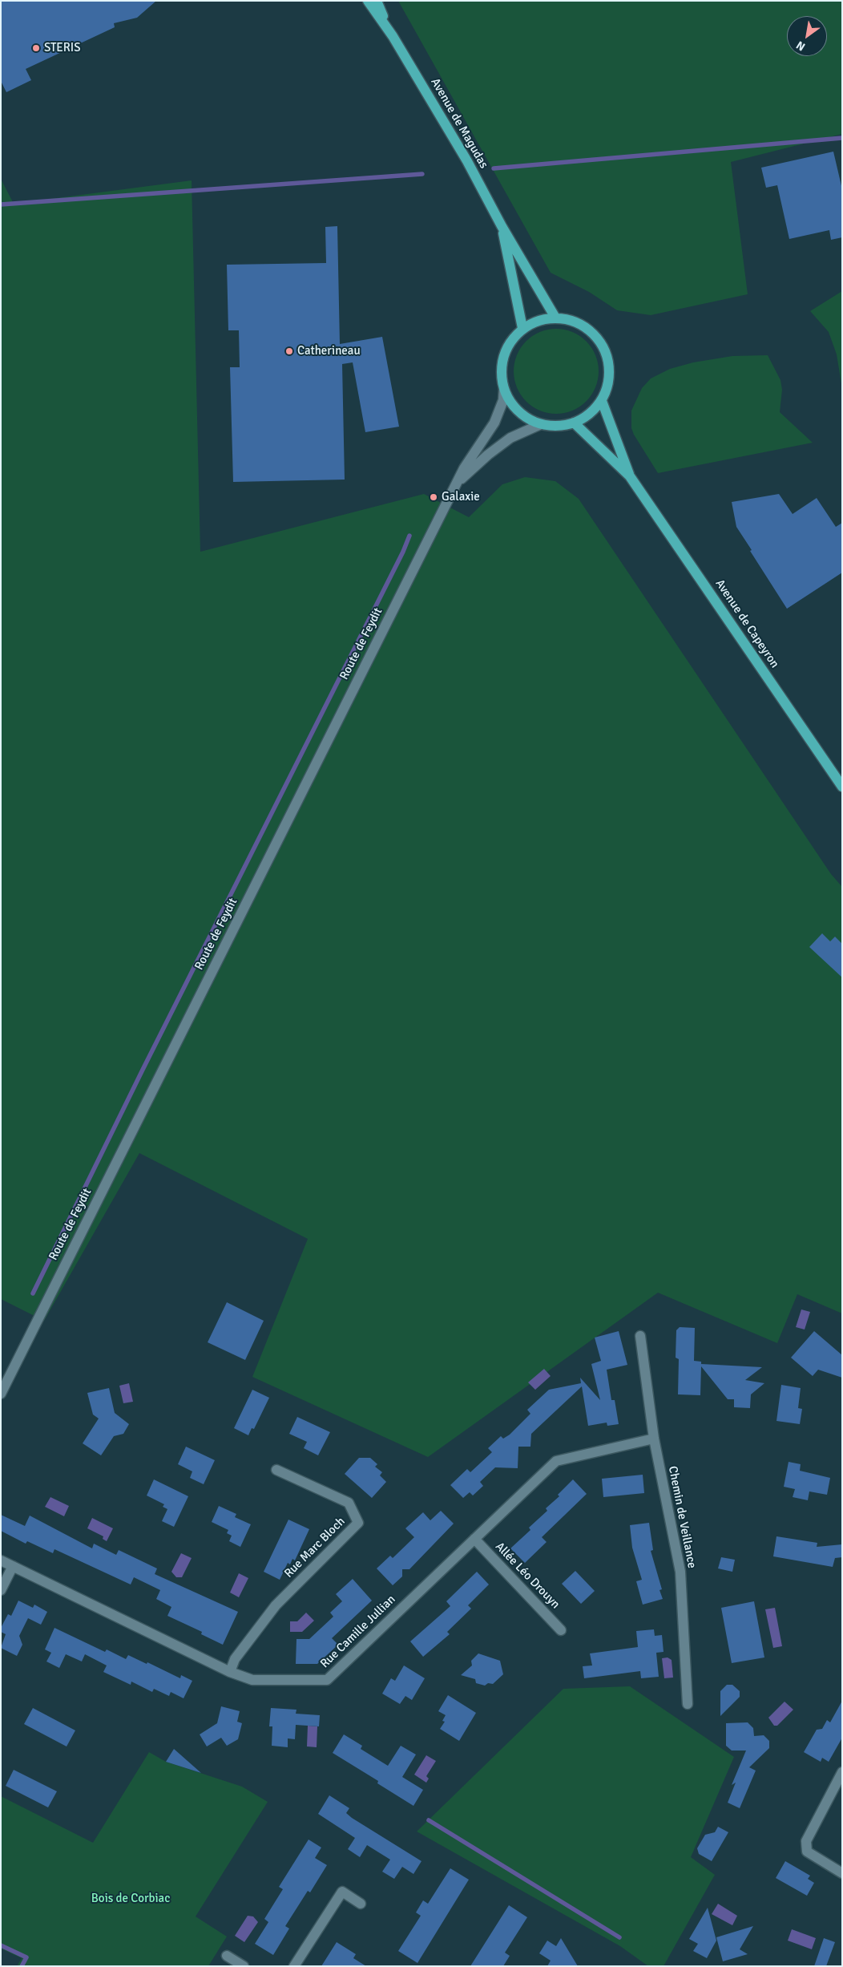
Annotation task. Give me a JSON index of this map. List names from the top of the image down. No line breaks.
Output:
{"streets":{"main road":["Avenue de Magudas","Avenue de Capeyron"],"street":["Route de Feydit","Chemin de Veillance","Rue Marc Bloch","Allée Léo Drouyn","Rue Camille Jullian"]},"crossings":[["Avenue de Magudas","Avenue de Capeyron"],["Avenue de Magudas","Route de Feydit"],["Avenue de Capeyron","Route de Feydit"],["Chemin de Veillance","Rue Camille Jullian"],["Rue Marc Bloch","Rue Camille Jullian"],["Allée Léo Drouyn","Rue Camille Jullian"]],"parks":["Bois de Corbiac"],"places":["STERIS","Catherineau","Galaxie"],"north":"bottom left"}
